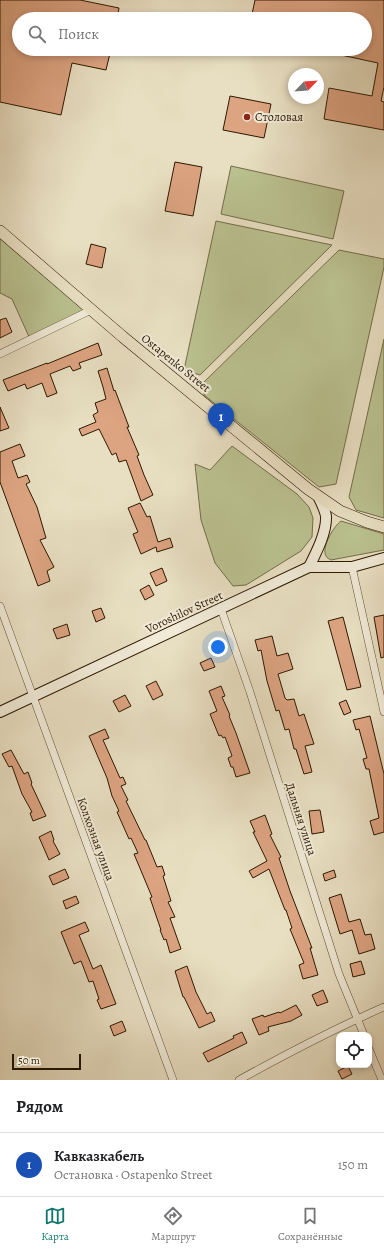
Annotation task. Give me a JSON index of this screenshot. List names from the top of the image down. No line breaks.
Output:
{"streets":{"main road":["Ostapenko Street","Voroshilov Street"],"street":["Дальняя улица","Колхозная улица"]},"crossings":[["Voroshilov Street","Дальняя улица"],["Voroshilov Street","Колхозная улица"]],"places":["Столовая"],"scale_bar":"50 m","north":"top right","page":{"search":"Поиск","pins":"1","scale":"50 m","heading":"Рядом","list":[{"mark":"1","name":"Кавказкабель","note":"Остановка · Ostapenko Street","value":"150 m"}],"nav":["Карта","Маршрут","Сохранённые"]}}
